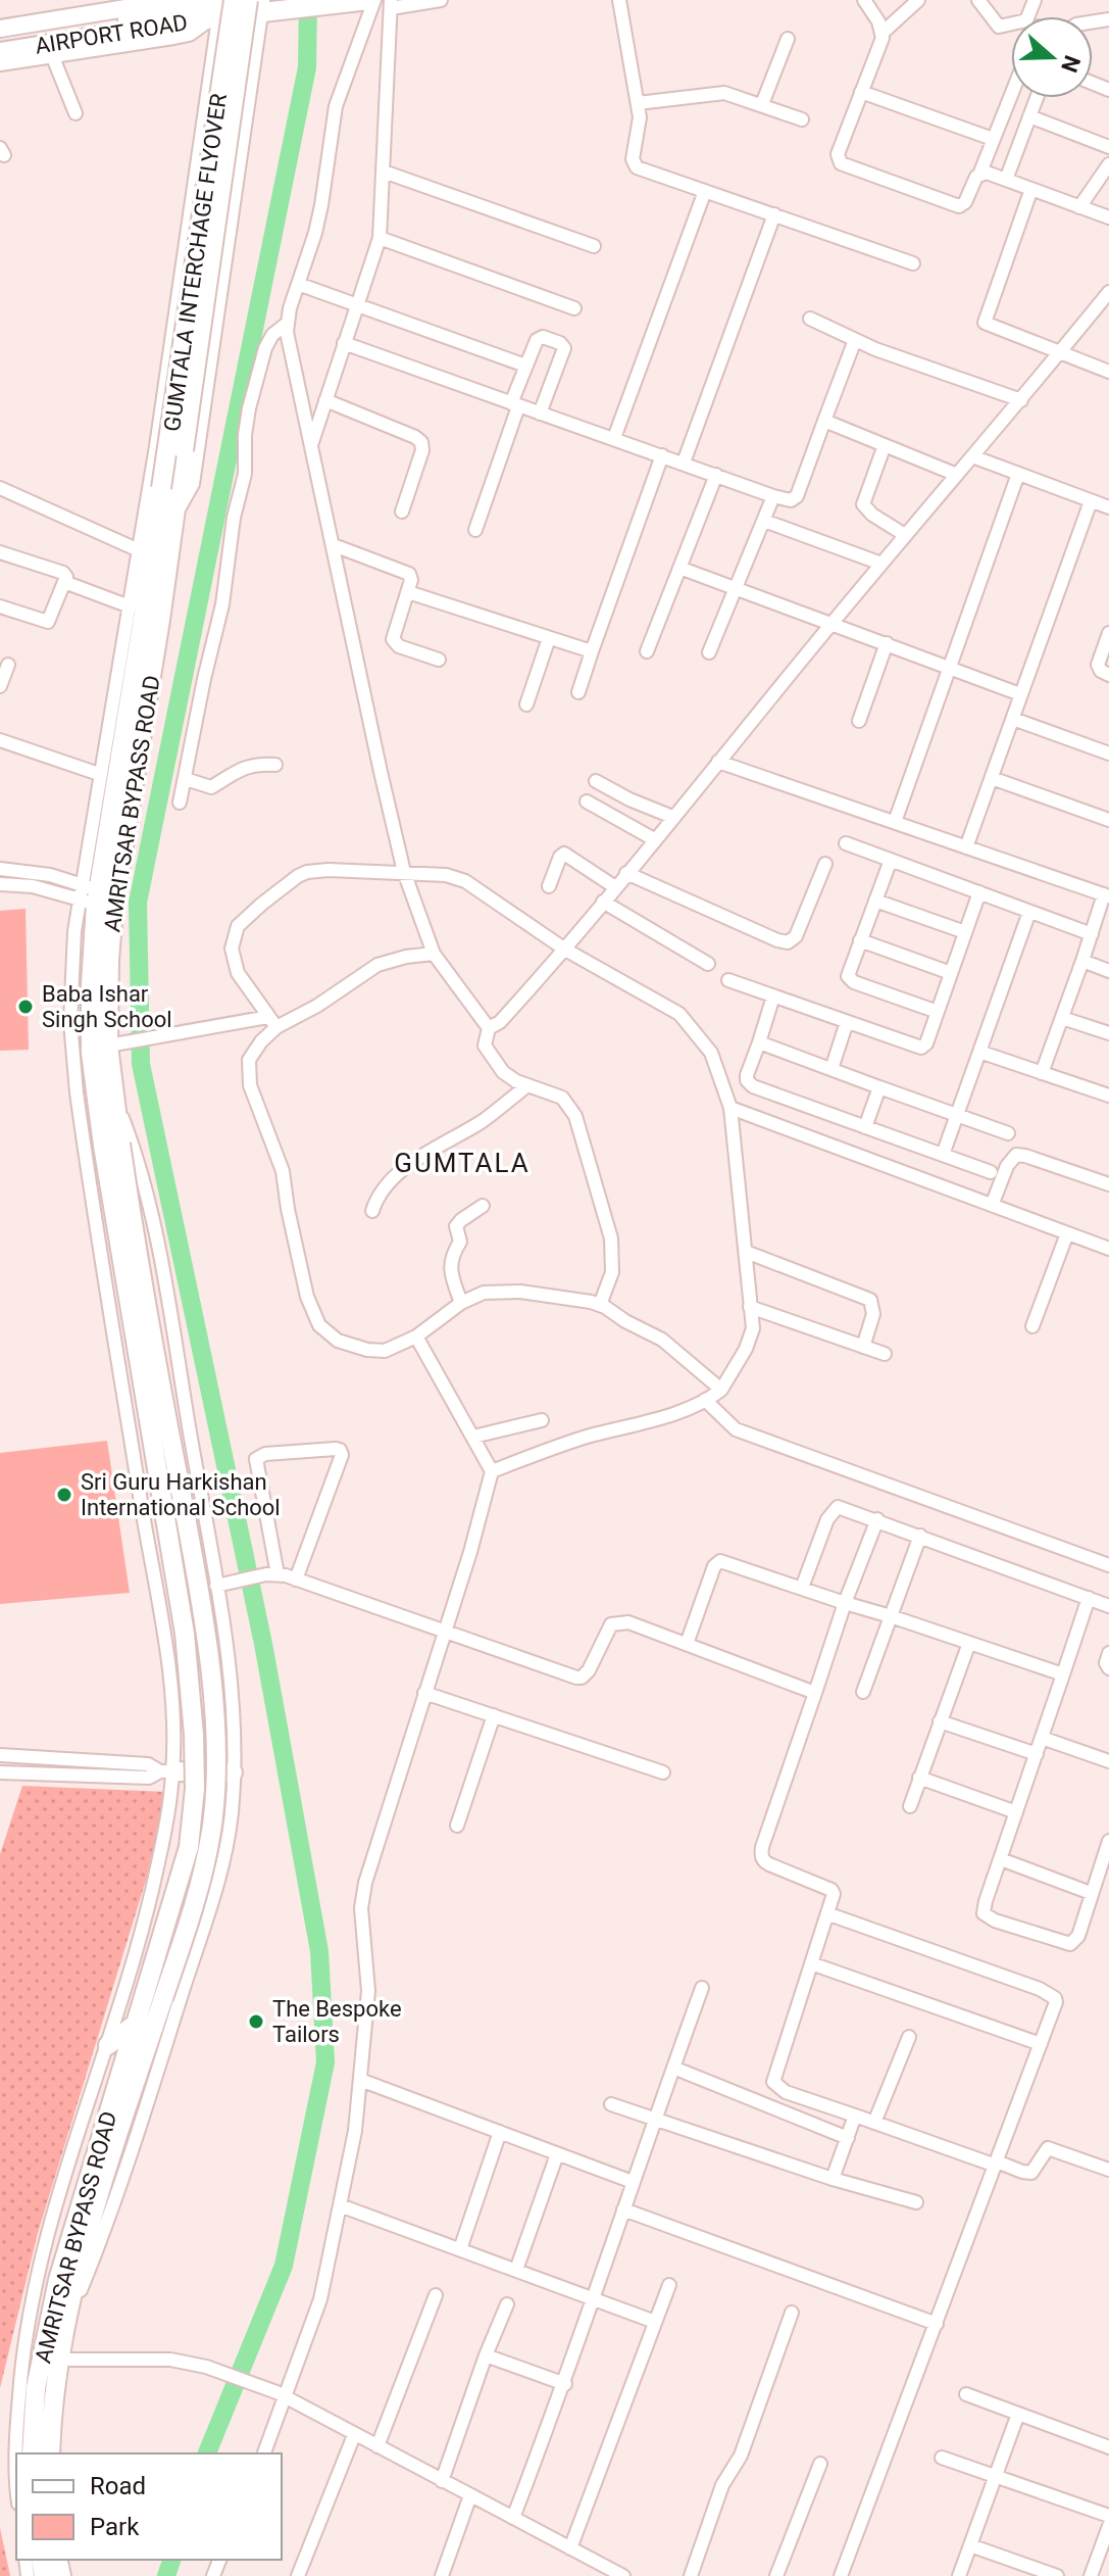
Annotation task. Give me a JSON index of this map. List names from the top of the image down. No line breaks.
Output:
{"streets":{"highway":["AIRPORT ROAD","GUMTALA INTERCHAGE FLYOVER","AMRITSAR BYPASS ROAD"]},"crossings":[["AIRPORT ROAD","GUMTALA INTERCHAGE FLYOVER"],["GUMTALA INTERCHAGE FLYOVER","AMRITSAR BYPASS ROAD"]],"districts":["GUMTALA"],"places":["Baba Ishar Singh School","Sri Guru Harkishan International School","The Bespoke Tailors"],"legend":["Road","Park"],"north":"right"}
